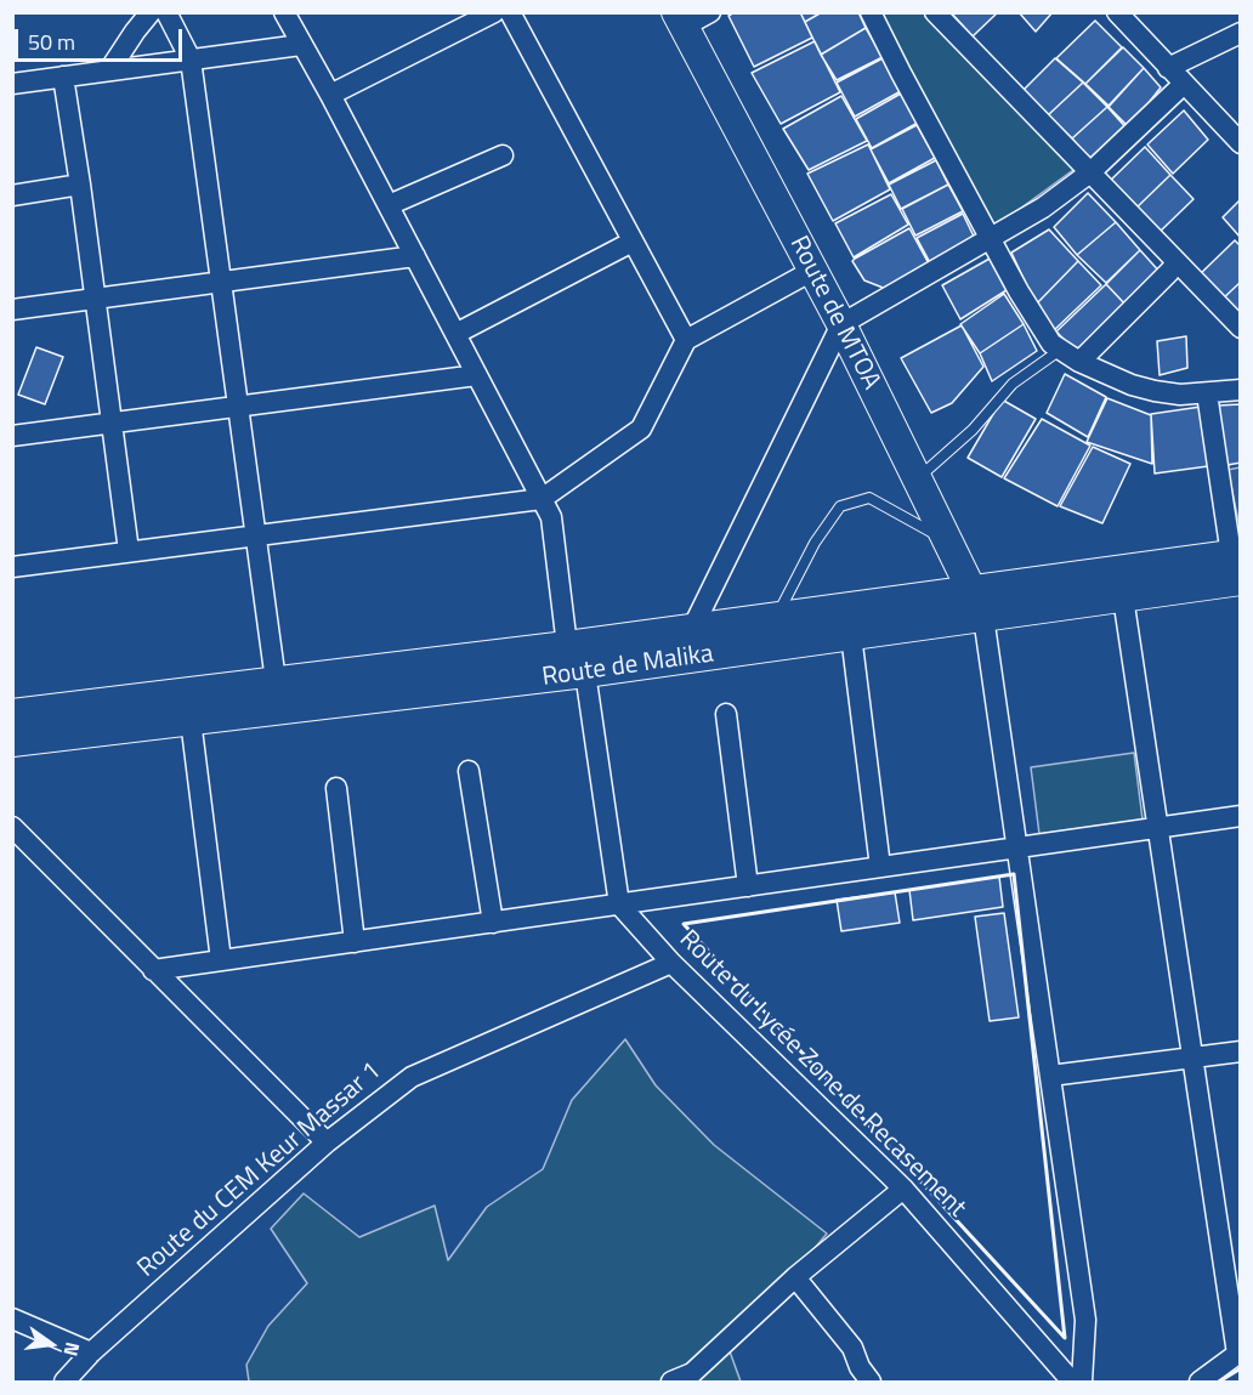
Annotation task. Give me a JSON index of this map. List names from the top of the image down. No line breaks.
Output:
{"streets":{"main road":["Route de MTOA","Route de Malika"],"street":["Route du Lycée Zone de Recasement","Route du CEM Keur Massar 1"]},"crossings":[["Route de MTOA","Route de Malika"],["Route du Lycée Zone de Recasement","Route du CEM Keur Massar 1"]],"scale_bar":"50 m","north":"right"}
